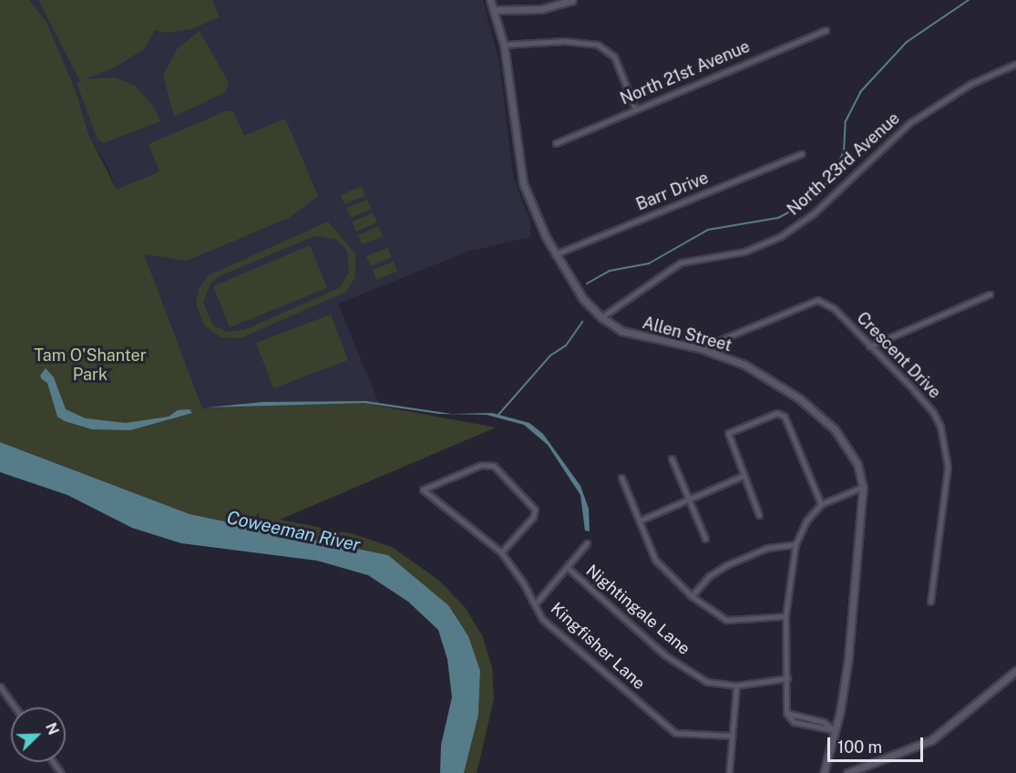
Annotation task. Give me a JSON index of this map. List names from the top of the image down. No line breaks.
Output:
{"streets":{"street":["North 21st Avenue","North 23rd Avenue","Barr Drive","Allen Street","Crescent Drive","Nightingale Lane","Kingfisher Lane"]},"crossings":[["North 23rd Avenue","Allen Street"],["Barr Drive","Allen Street"],["Allen Street","Crescent Drive"],["Nightingale Lane","Kingfisher Lane"]],"water":["Coweeman River"],"parks":["Tam O'Shanter Park"],"scale_bar":"100 m","north":"top right"}
